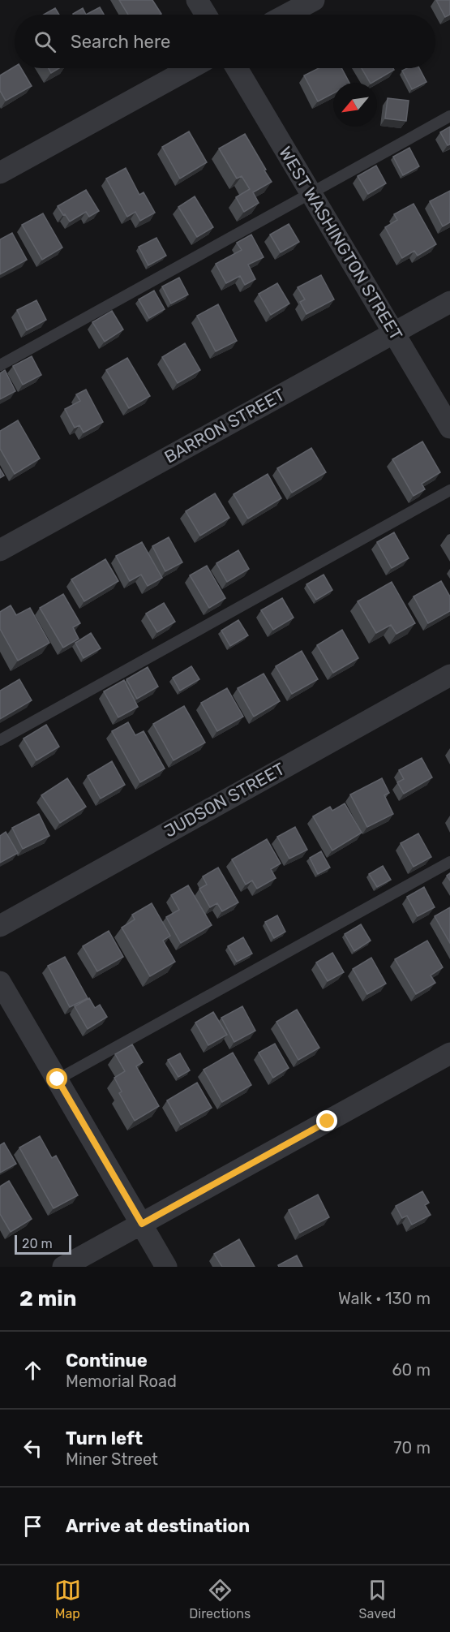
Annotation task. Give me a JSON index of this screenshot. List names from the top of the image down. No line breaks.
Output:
{"streets":{"street":["WEST WASHINGTON STREET","BARRON STREET","JUDSON STREET"]},"crossings":[["WEST WASHINGTON STREET","BARRON STREET"]],"scale_bar":"20 m","north":"bottom left","page":{"search":"Search here","scale":"20 m","heading":["2 min","Walk · 130 m"],"list":[["Continue","Memorial Road","60 m"],["Turn left","Miner Street","70 m"],"Arrive at destination"],"nav":["Map","Directions","Saved"]}}
